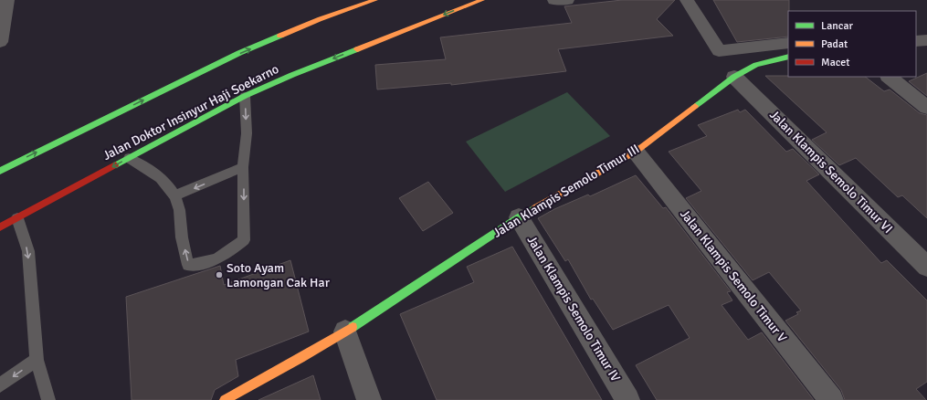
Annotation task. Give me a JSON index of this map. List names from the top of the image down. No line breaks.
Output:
{"streets":{"main road":["Jalan Doktor Insinyur Haji Soekarno","Jalan Klampis Semolo Timur III"],"street":["Jalan Klampis Semolo Timur VI","Jalan Klampis Semolo Timur V","Jalan Klampis Semolo Timur IV"]},"crossings":[["Jalan Klampis Semolo Timur VI","Jalan Klampis Semolo Timur III"],["Jalan Klampis Semolo Timur III","Jalan Klampis Semolo Timur V"],["Jalan Klampis Semolo Timur III","Jalan Klampis Semolo Timur IV"]],"places":["Soto Ayam Lamongan Cak Har"],"legend":["Lancar","Padat","Macet"]}
